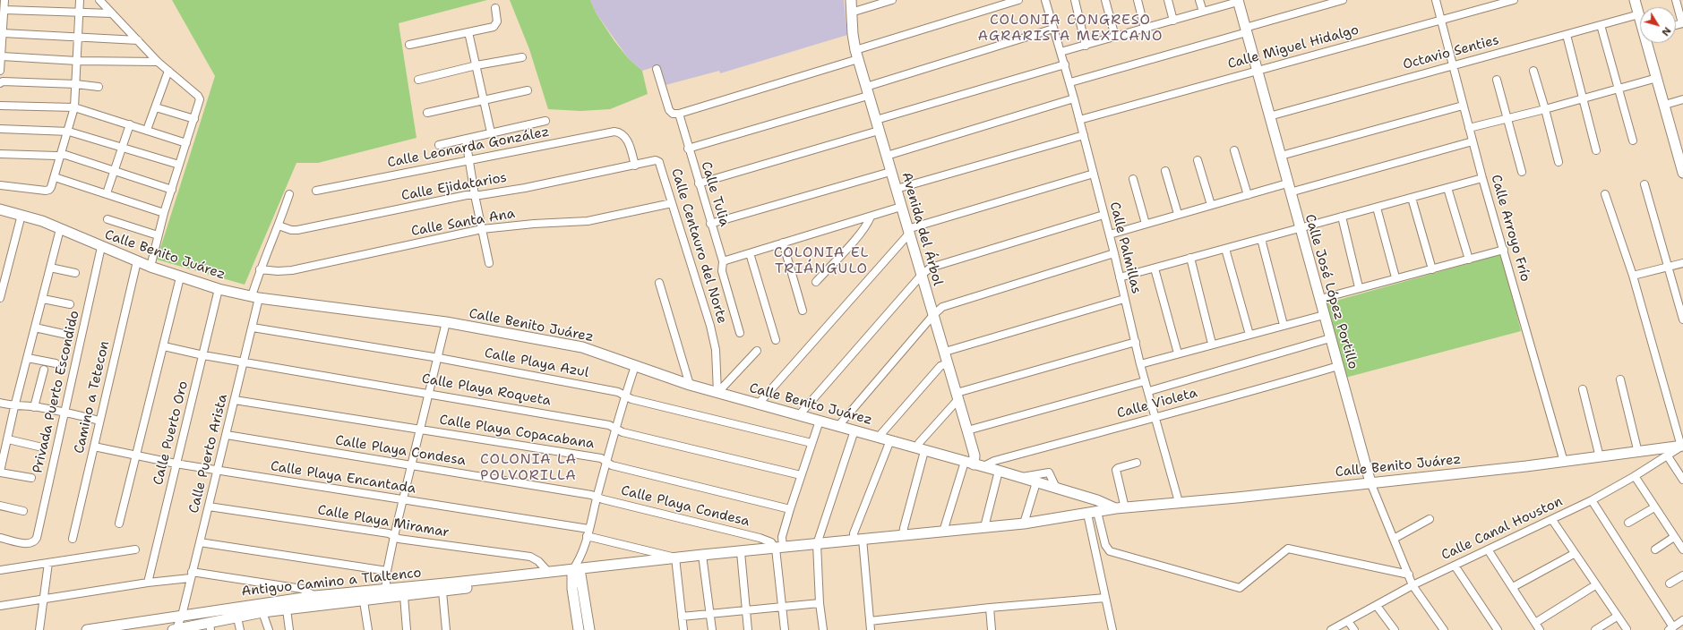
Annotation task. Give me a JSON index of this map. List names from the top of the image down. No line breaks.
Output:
{"streets":{"street":["Calle Miguel Hidalgo","Octavio Senties","Calle Leonarda González","Calle Ejidatarios","Calle Tulia","Calle Santa Ana","Calle Arroyo Frío","Avenida del Árbol","Calle Centauro del Norte","Calle Palmillas","Calle Benito Juárez","Calle José López Portillo","Calle Playa Azul","Calle Playa Roqueta","Privada Puerto Escondido","Camino a Tetecon","Calle Violeta","Calle Playa Copacabana","Calle Puerto Oro","Calle Playa Condesa","Calle Puerto Arista","Calle Playa Encantada","Calle Playa Miramar","Calle Canal Houston","Antiguo Camino a Tlaltenco"]},"crossings":[["Calle Miguel Hidalgo","Calle Arroyo Frío"],["Calle Miguel Hidalgo","Calle Palmillas"],["Calle Miguel Hidalgo","Calle José López Portillo"],["Octavio Senties","Calle Arroyo Frío"],["Octavio Senties","Calle José López Portillo"],["Calle Leonarda González","Calle Ejidatarios"],["Calle Leonarda González","Calle Centauro del Norte"],["Calle Ejidatarios","Calle Centauro del Norte"],["Calle Santa Ana","Calle Centauro del Norte"],["Calle Arroyo Frío","Calle Benito Juárez"],["Avenida del Árbol","Calle Benito Juárez"],["Calle Centauro del Norte","Calle Benito Juárez"],["Calle Palmillas","Calle Benito Juárez"],["Calle Palmillas","Calle Violeta"],["Calle Benito Juárez","Calle José López Portillo"],["Calle Benito Juárez","Privada Puerto Escondido"],["Calle Benito Juárez","Camino a Tetecon"],["Calle Benito Juárez","Calle Violeta"],["Calle Benito Juárez","Calle Puerto Oro"],["Calle Benito Juárez","Calle Playa Condesa"],["Calle Benito Juárez","Calle Puerto Arista"],["Calle Benito Juárez","Calle Playa Encantada"],["Calle Benito Juárez","Calle Canal Houston"],["Calle Benito Juárez","Antiguo Camino a Tlaltenco"],["Calle José López Portillo","Calle Violeta"],["Calle José López Portillo","Calle Canal Houston"],["Calle Playa Azul","Calle Puerto Arista"],["Calle Playa Roqueta","Calle Puerto Oro"],["Calle Playa Roqueta","Calle Puerto Arista"],["Camino a Tetecon","Calle Playa Encantada"],["Calle Playa Copacabana","Calle Puerto Arista"],["Calle Puerto Oro","Calle Playa Encantada"],["Calle Playa Condesa","Calle Puerto Arista"],["Calle Puerto Arista","Calle Playa Encantada"],["Calle Puerto Arista","Calle Playa Miramar"],["Calle Puerto Arista","Antiguo Camino a Tlaltenco"],["Calle Playa Miramar","Antiguo Camino a Tlaltenco"]],"districts":["COLONIA CONGRESO AGRARISTA MEXICANO","COLONIA EL TRIÁNGULO","COLONIA LA POLVORILLA"],"north":"bottom right"}
